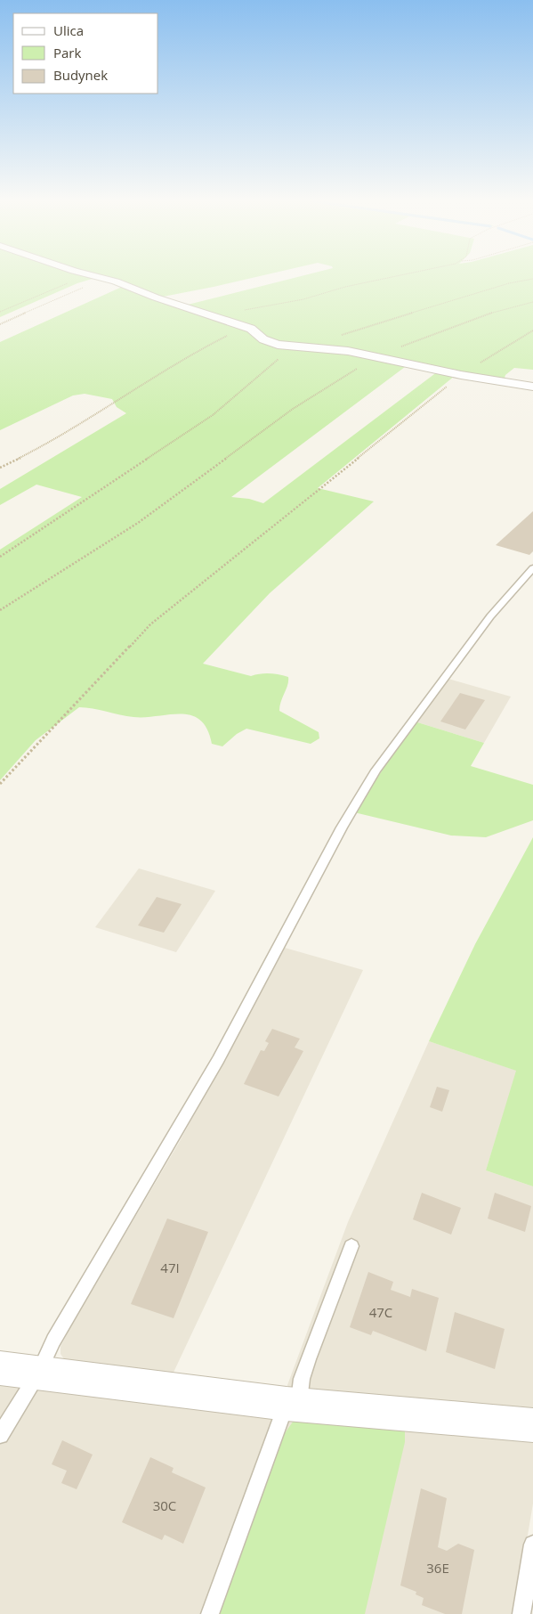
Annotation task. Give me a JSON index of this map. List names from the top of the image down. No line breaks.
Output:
{"house_numbers":["47I","47C","30C","36E"],"legend":["Ulica","Park","Budynek"]}
